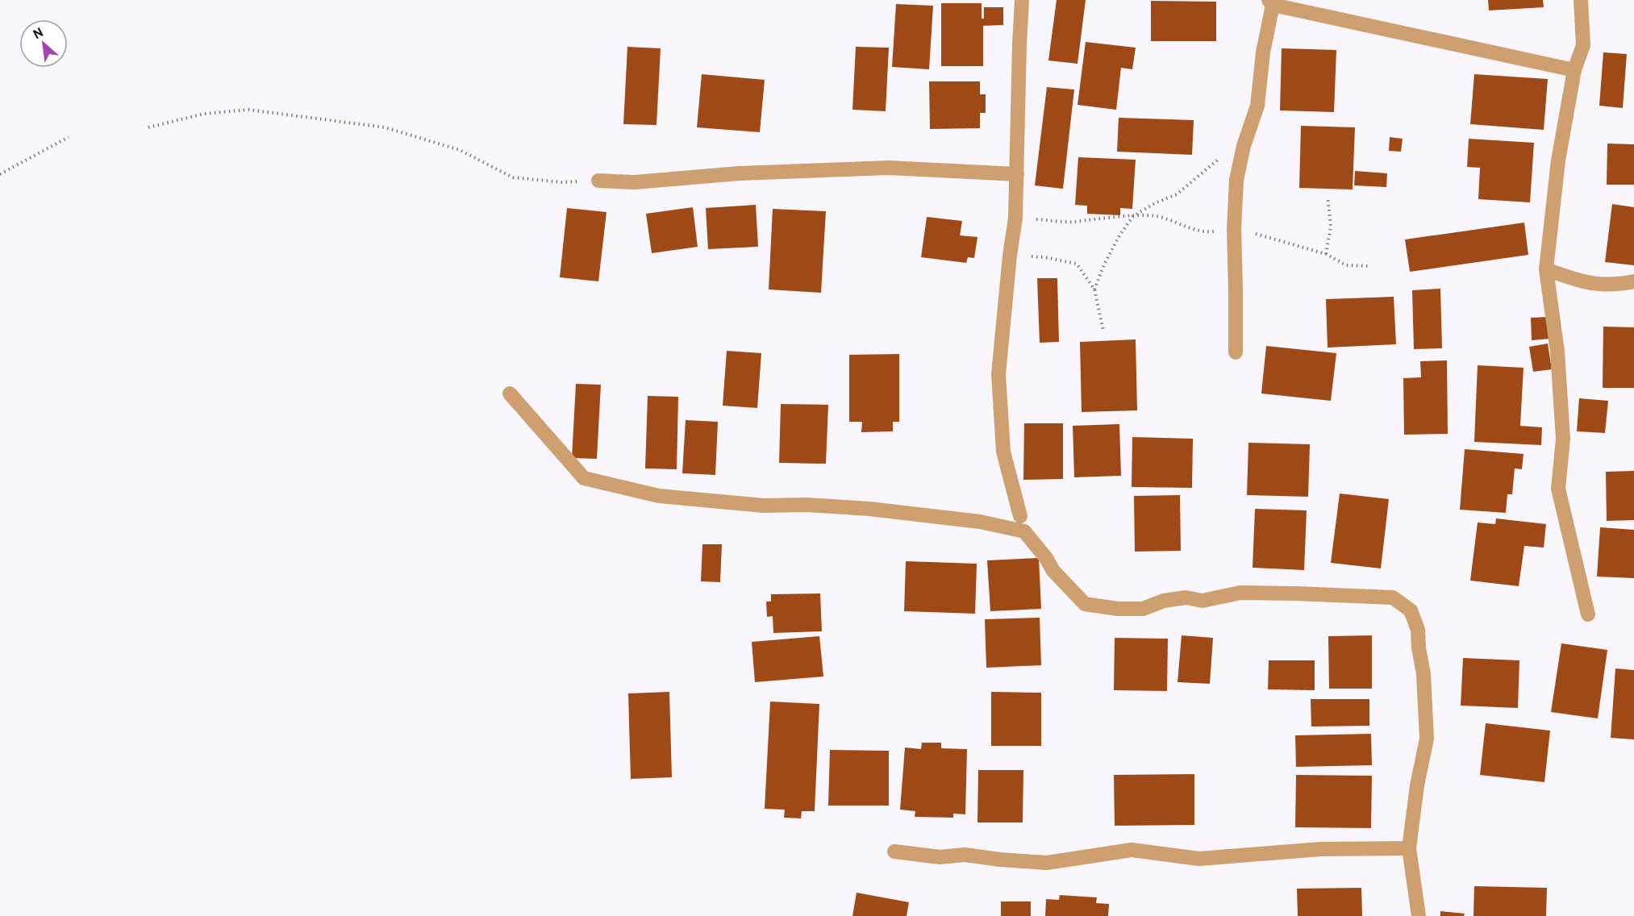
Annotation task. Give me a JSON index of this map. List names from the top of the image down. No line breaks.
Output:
{"north":"top left"}
